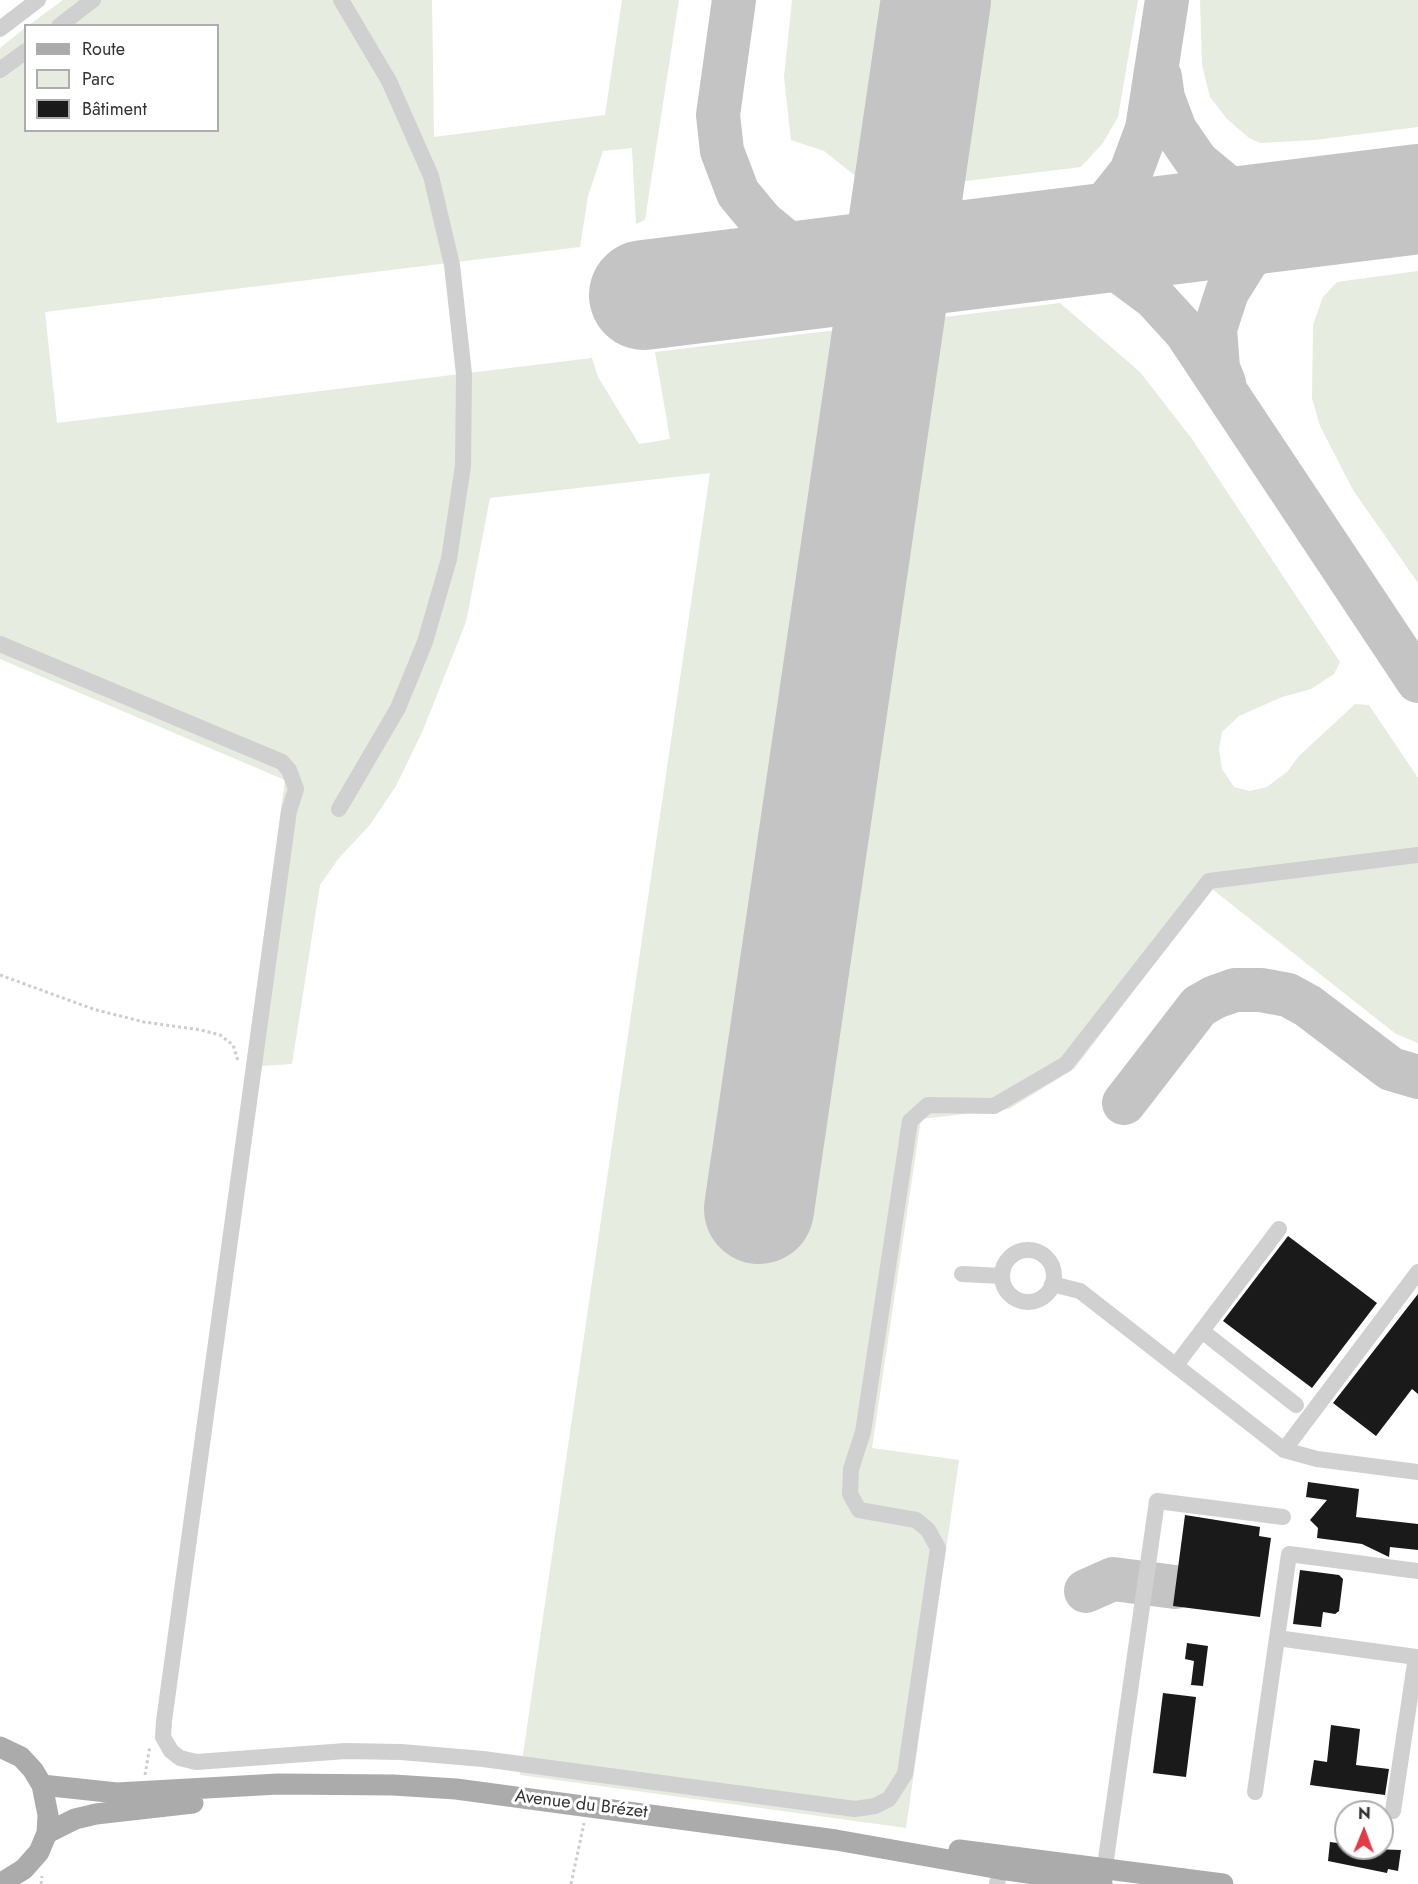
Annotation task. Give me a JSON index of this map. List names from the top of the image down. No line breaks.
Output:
{"streets":{"main road":["Avenue du Brézet"]},"legend":["Route","Parc","Bâtiment"],"north":"top"}
